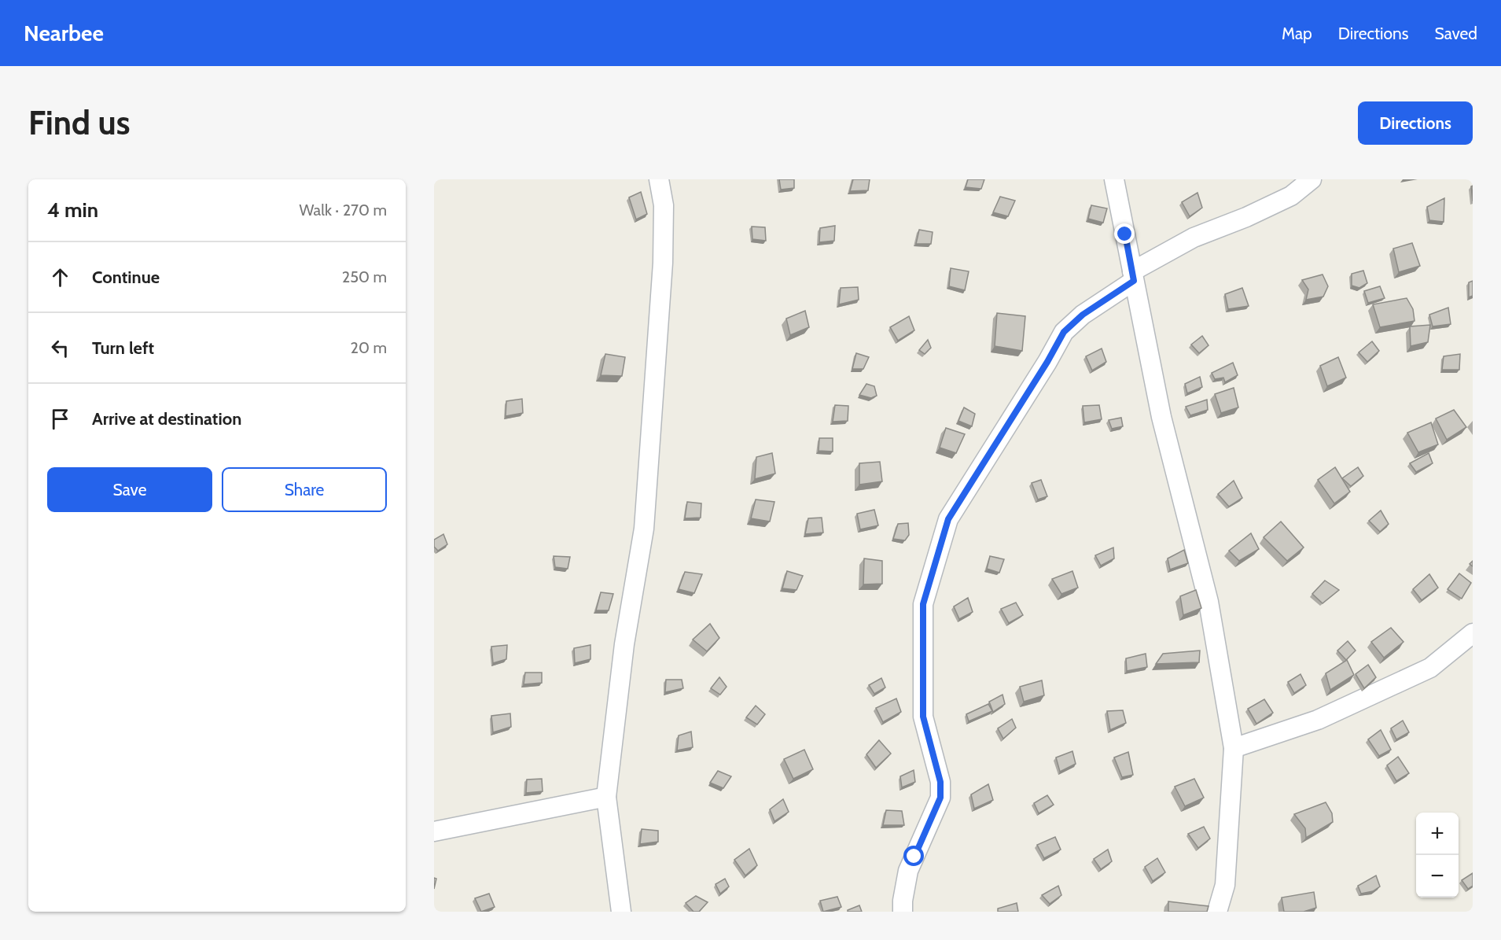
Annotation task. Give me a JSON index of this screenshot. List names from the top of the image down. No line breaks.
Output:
{"page":{"header":"Nearbee","nav":["Map","Directions","Saved"],"buttons":["Directions",["Save","Share"]],"title":"Find us","heading":["4 min","Walk · 270 m"],"list":[["Continue","250 m"],["Turn left","20 m"],"Arrive at destination"],"map_buttons":["+","−"]}}
